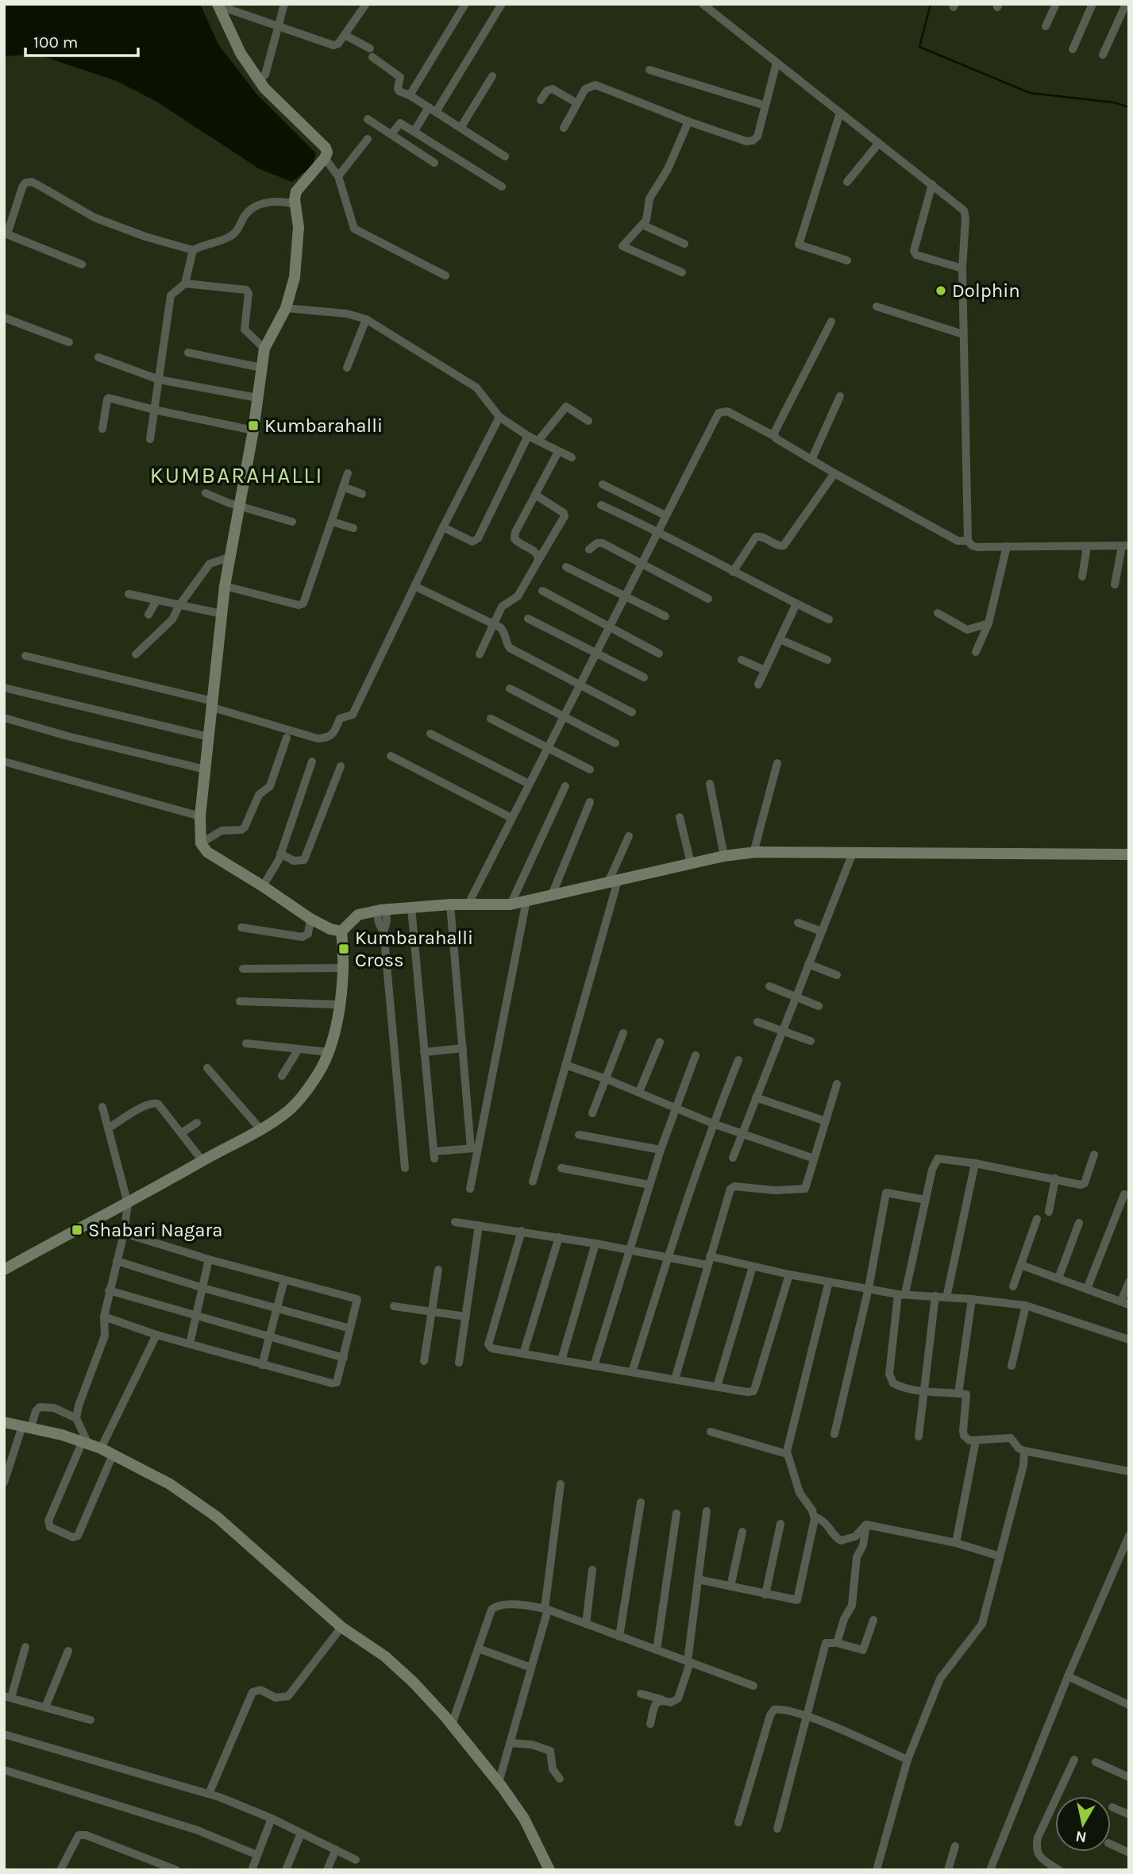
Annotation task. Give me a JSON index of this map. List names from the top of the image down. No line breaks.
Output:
{"districts":["KUMBARAHALLI"],"places":{"other":["Dolphin"],"transit":["Kumbarahalli","Kumbarahalli Cross","Shabari Nagara"]},"scale_bar":"100 m","north":"bottom"}
